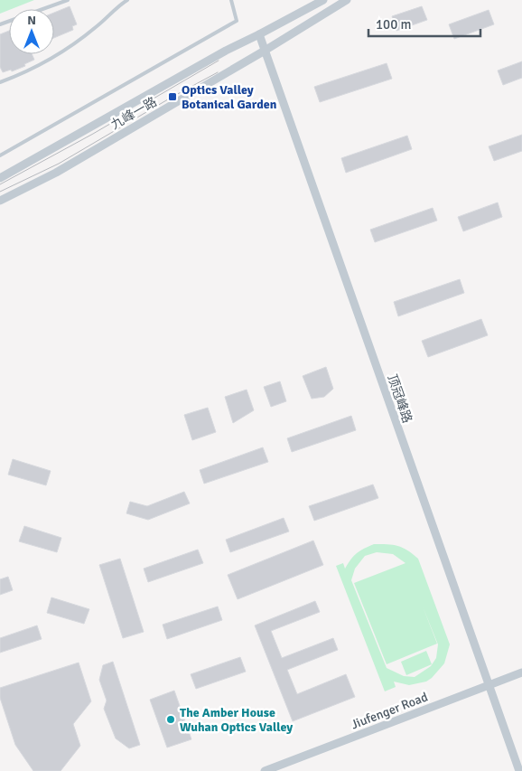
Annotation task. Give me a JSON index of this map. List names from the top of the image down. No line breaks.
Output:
{"streets":{"street":["九峰一路","顶冠峰路","Jiufenger Road"]},"crossings":[["九峰一路","顶冠峰路"],["顶冠峰路","Jiufenger Road"]],"places":{"transit":["Optics Valley Botanical Garden"],"other":["The Amber House Wuhan Optics Valley"]},"scale_bar":"100 m","north":"top"}
